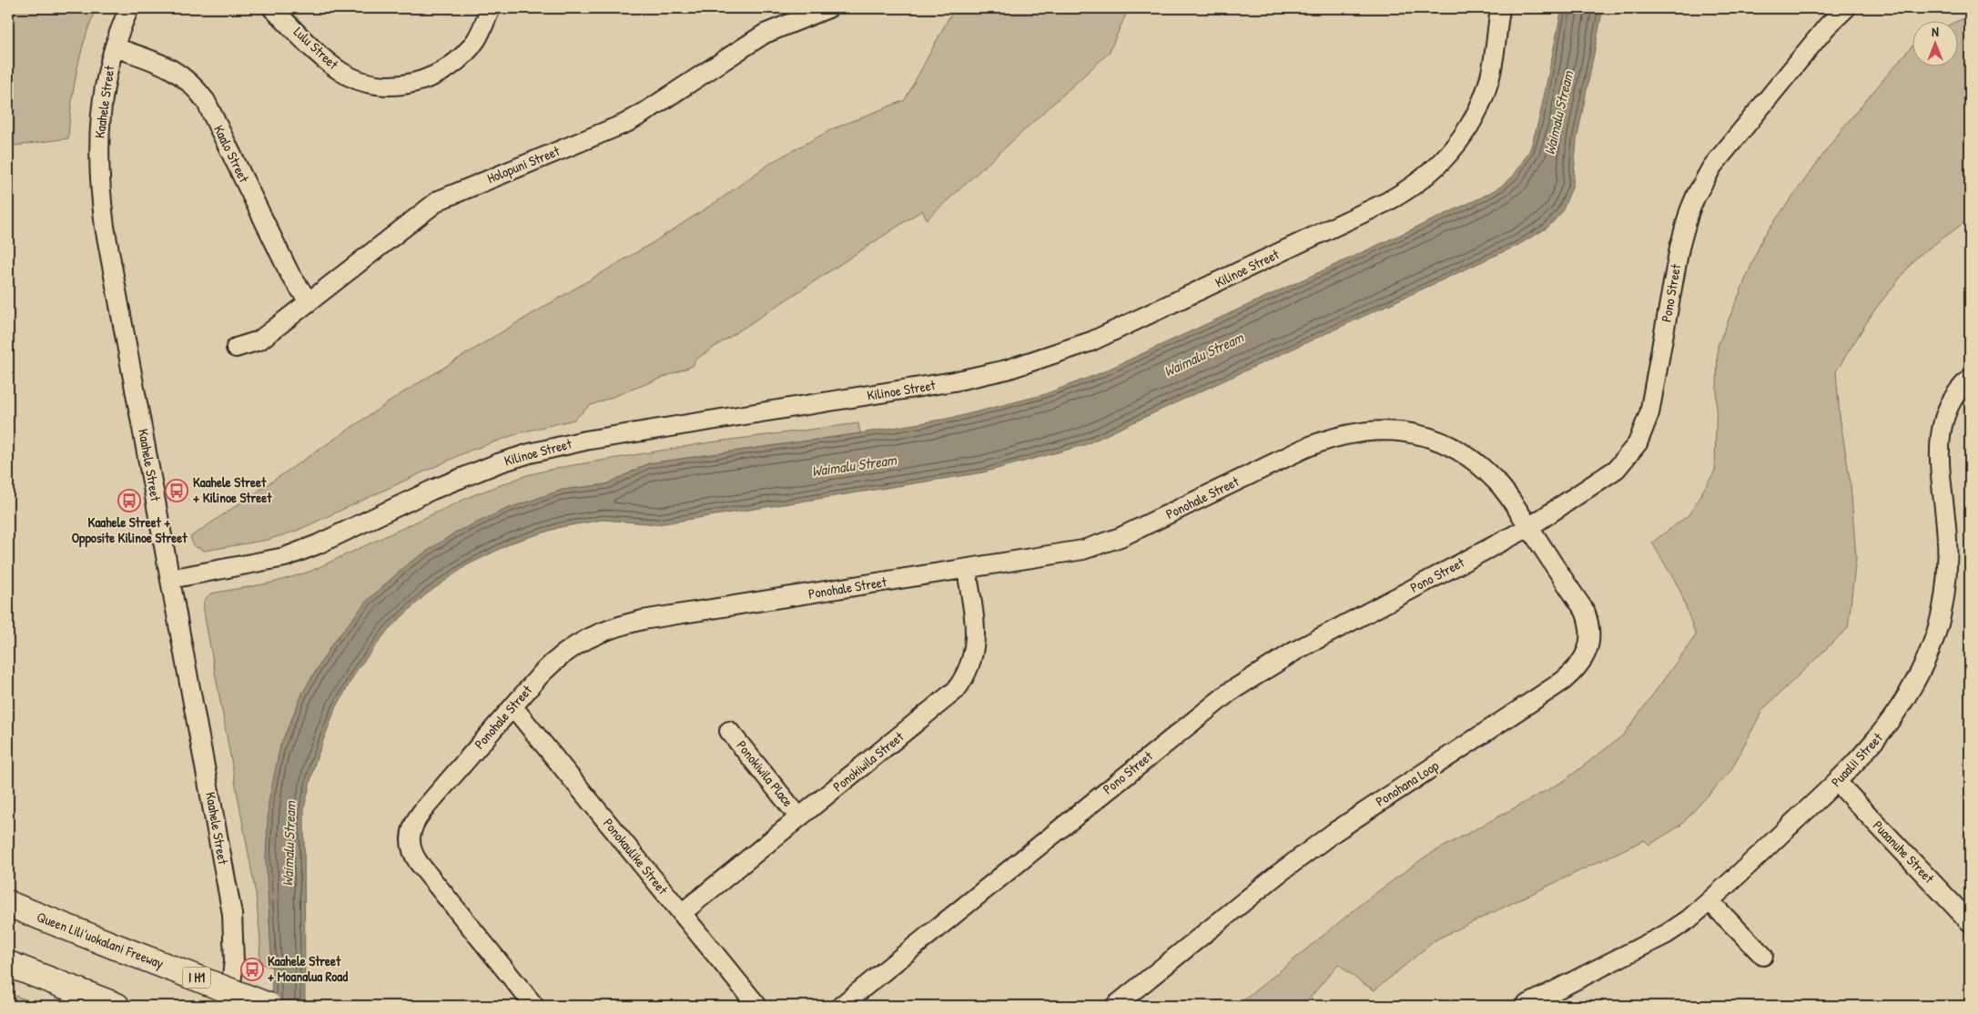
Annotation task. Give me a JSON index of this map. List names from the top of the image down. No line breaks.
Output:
{"streets":{"highway":["Queen Liliʻuokalani Freeway","I H1"],"street":["Lulu Street","Kaahele Street","Kaalo Street","Holopuni Street","Kilinoe Street","Pono Street","Ponohale Street","Puaalii Street","Ponokiwila Street","Ponokiwila Place","Ponohana Loop","Puaanuhe Street","Ponokaulike Street"]},"crossings":[["Kaahele Street","Kaalo Street"],["Kaahele Street","Kilinoe Street"],["Kaalo Street","Holopuni Street"],["Pono Street","Ponohale Street"],["Pono Street","Ponohana Loop"],["Ponohale Street","Ponokiwila Street"],["Ponohale Street","Ponohana Loop"],["Ponohale Street","Ponokaulike Street"],["Puaalii Street","Puaanuhe Street"],["Ponokiwila Street","Ponokiwila Place"],["Ponokiwila Street","Ponokaulike Street"]],"water":["Waimalu Stream"],"places":{"bus stop":["Kaahele Street + Kilinoe Street","Kaahele Street + Opposite Kilinoe Street","Kaahele Street + Moanalua Road"]},"north":"top"}
